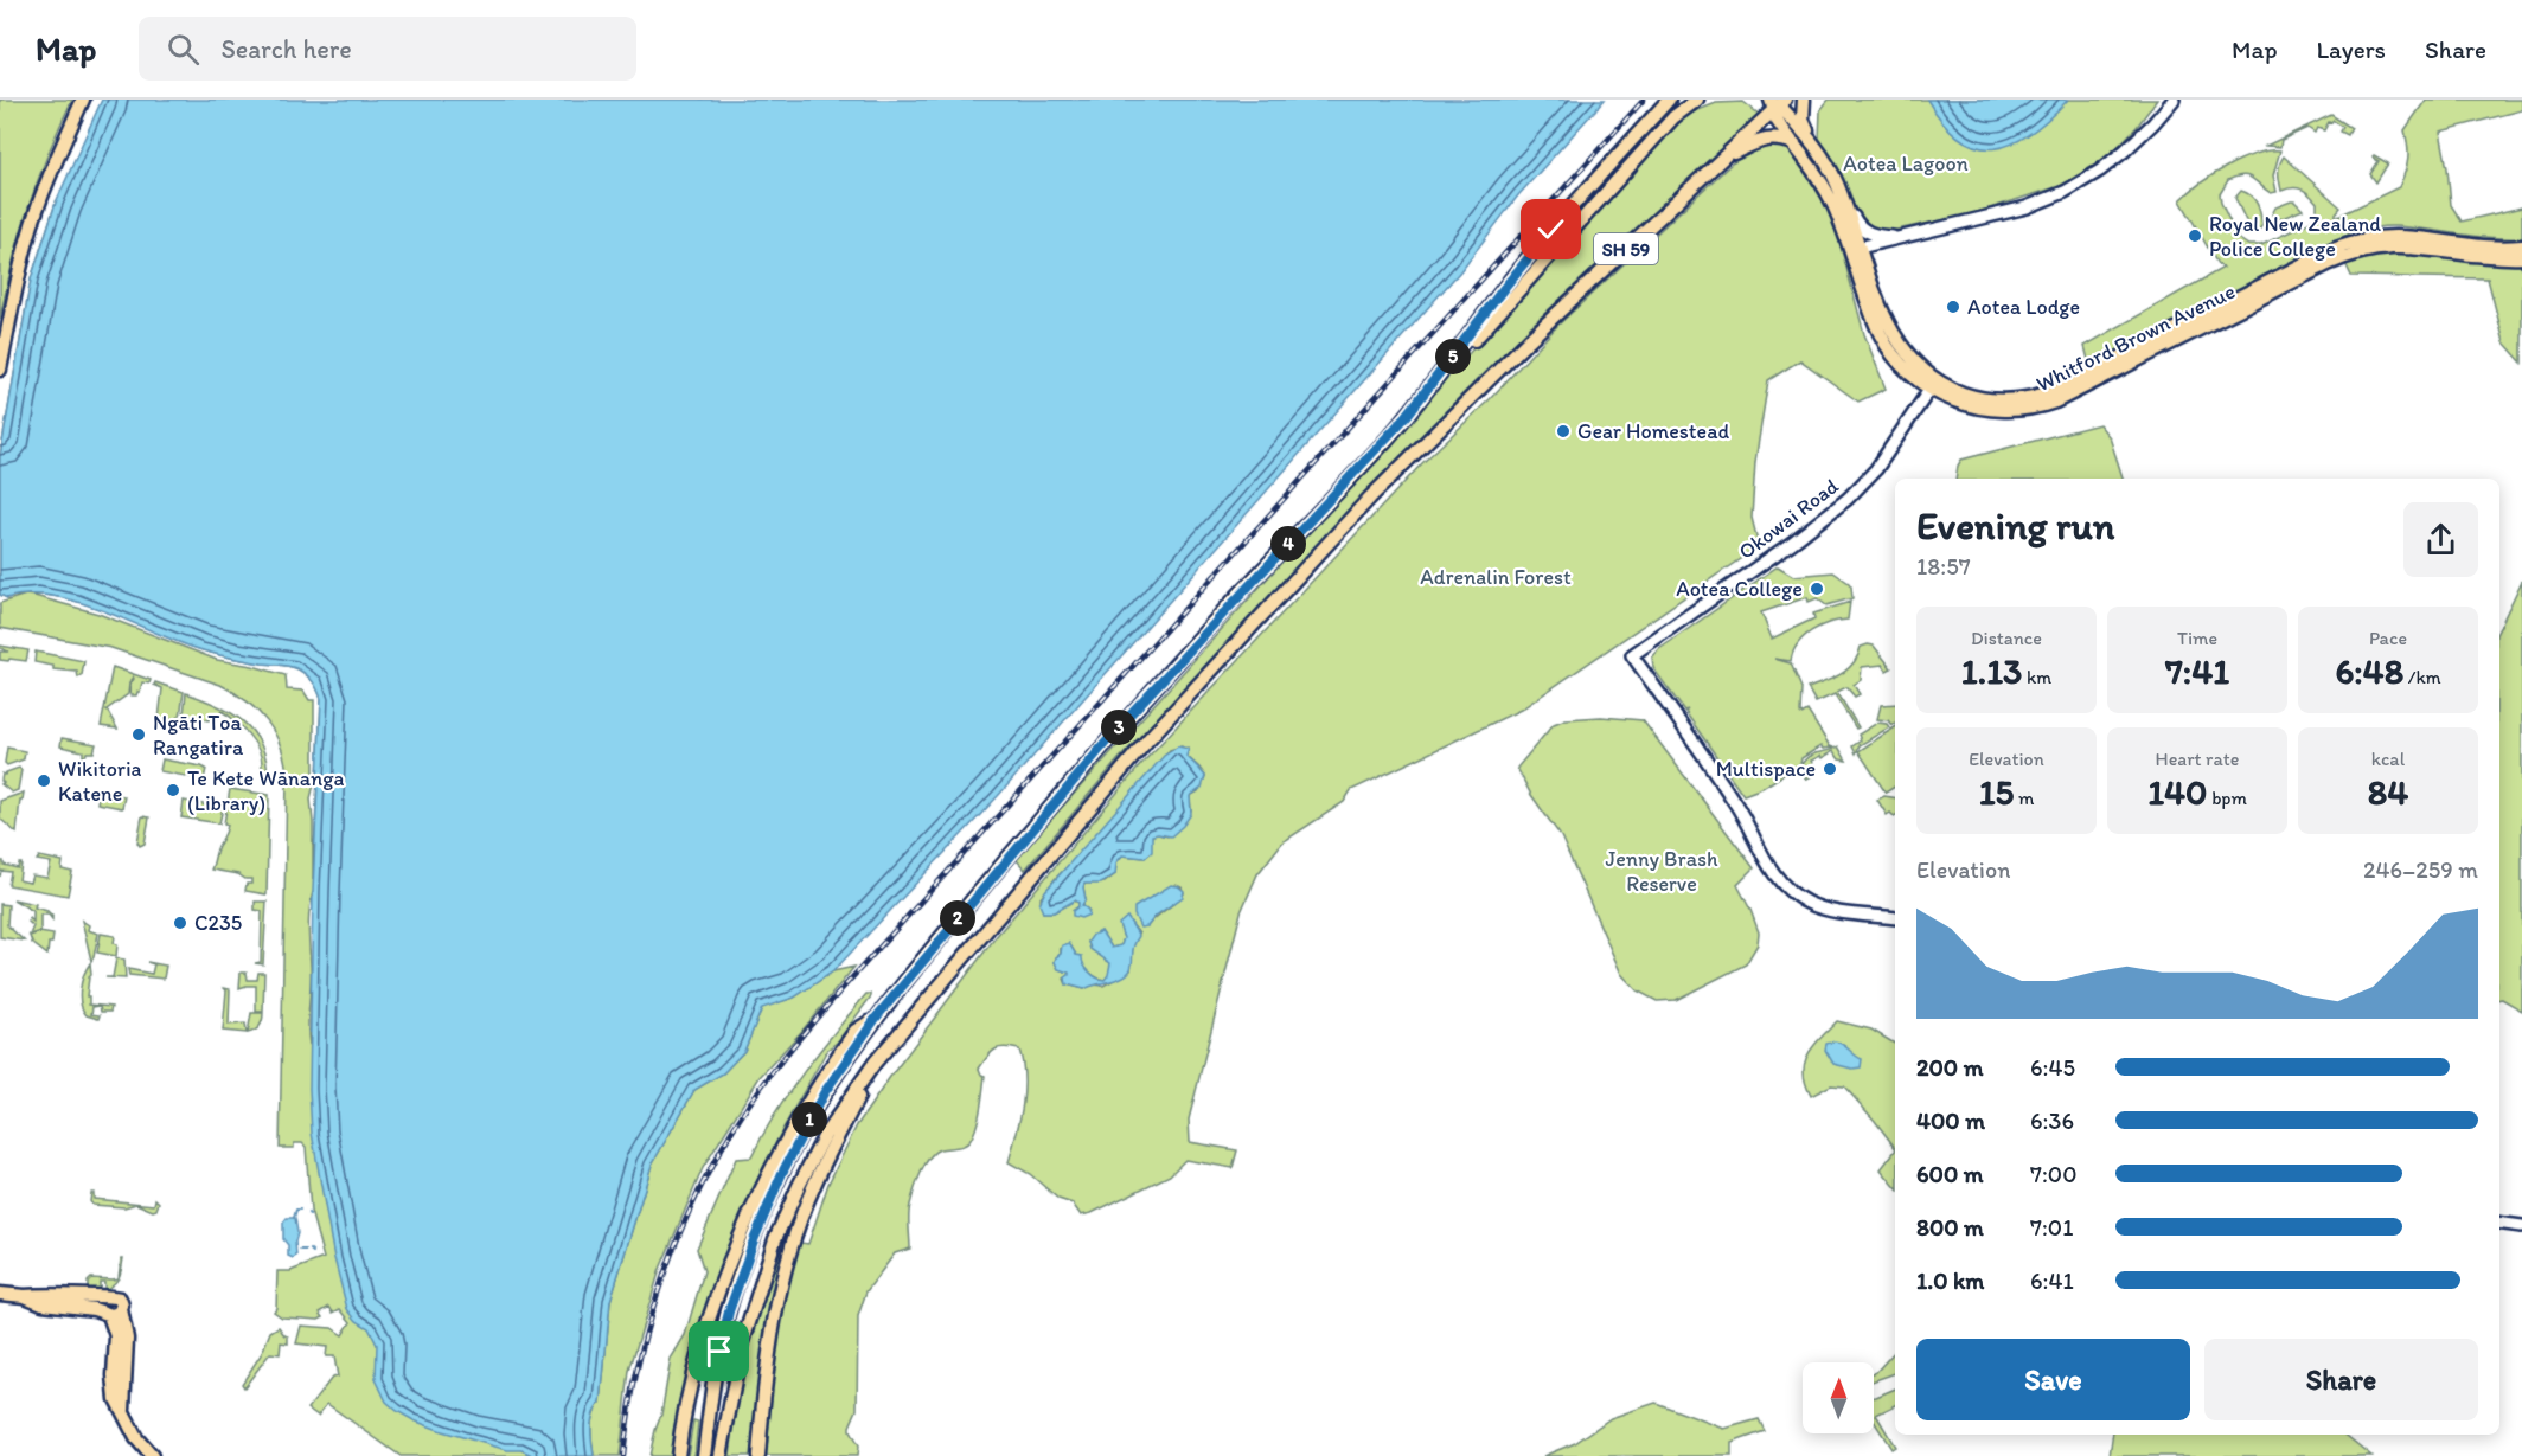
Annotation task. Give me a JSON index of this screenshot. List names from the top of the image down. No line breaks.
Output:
{"streets":{"main road":["SH 59","Whitford Brown Avenue"],"street":["Okowai Road"]},"crossings":[["SH 59","Whitford Brown Avenue"],["Whitford Brown Avenue","Okowai Road"]],"parks":["Aotea Lagoon","Adrenalin Forest","Jenny Brash Reserve"],"places":["Royal New Zealand Police College","Aotea Lodge","Gear Homestead","Aotea College","Ngāti Toa Rangatira","Multispace","Wikitoria Katene","Te Kete Wānanga (Library)","C235"],"north":"top","page":{"header":"Map","search":"Search here","nav":["Map","Layers","Share"],"pins":["5","4","3","2","1"],"heading":["Evening run","18:57"],"stats":[["Distance","1.13 km"],["Time","7:41"],["Pace","6:48 /km"],["Elevation","15 m"],["Heart rate","140 bpm"],["kcal","84"]],"chart":["Elevation","246–259 m"],"list":[{"name":"200 m","note":"6:45"},{"name":"400 m","note":"6:36"},{"name":"600 m","note":"7:00"},{"name":"800 m","note":"7:01"},{"name":"1.0 km","note":"6:41"}],"buttons":["Save","Share"]}}
